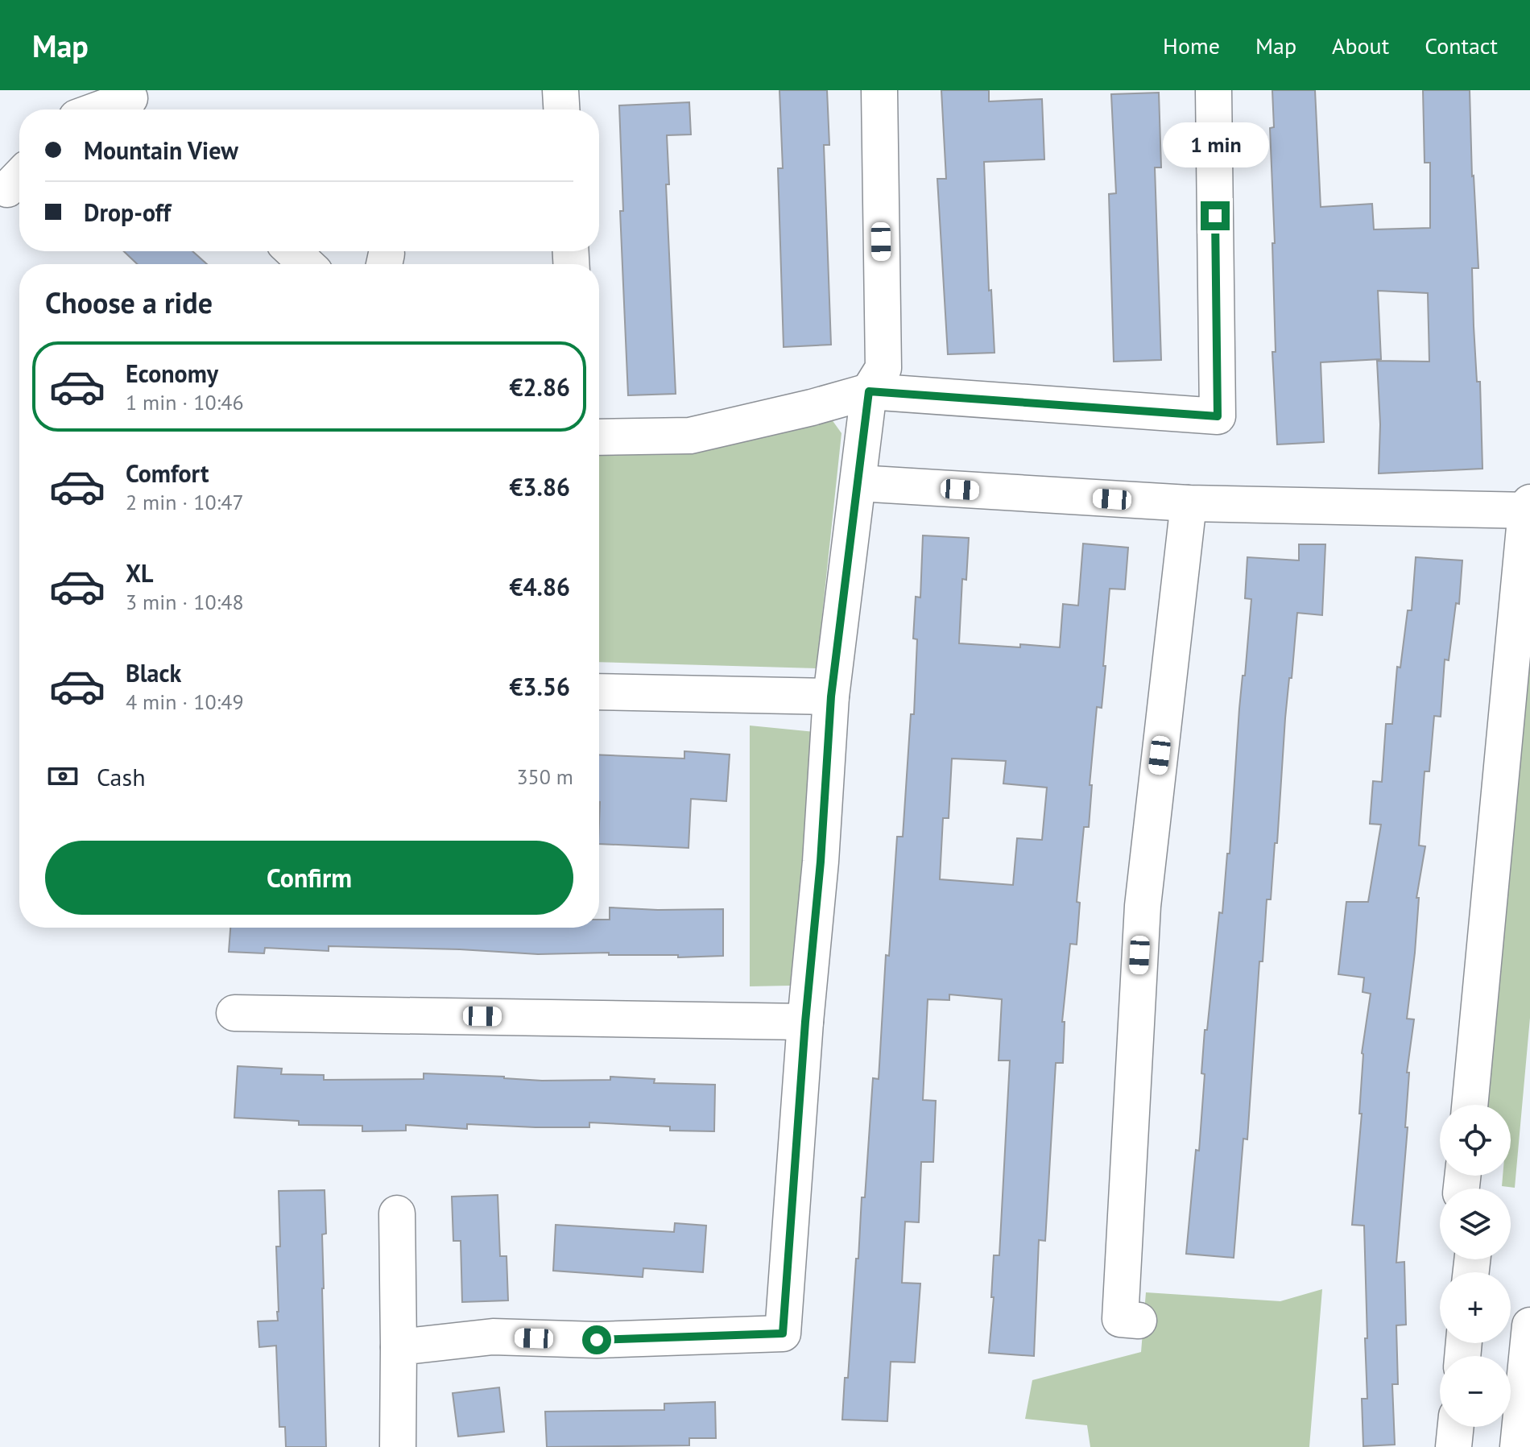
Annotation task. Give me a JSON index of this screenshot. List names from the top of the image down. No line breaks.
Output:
{"page":{"header":"Map","nav":["Home","Map","About","Contact"],"banner":["Mountain View","Drop-off"],"bubble":"1 min","heading":"Choose a ride","list":[{"name":"Economy","note":"1 min · 10:46","value":"€2.86"},{"name":"Comfort","note":"2 min · 10:47","value":"€3.86"},{"name":"XL","note":"3 min · 10:48","value":"€4.86"},{"name":"Black","note":"4 min · 10:49","value":"€3.56"}],"pay":["Cash","350 m"],"buttons":"Confirm","map_buttons":["+","−"]}}
